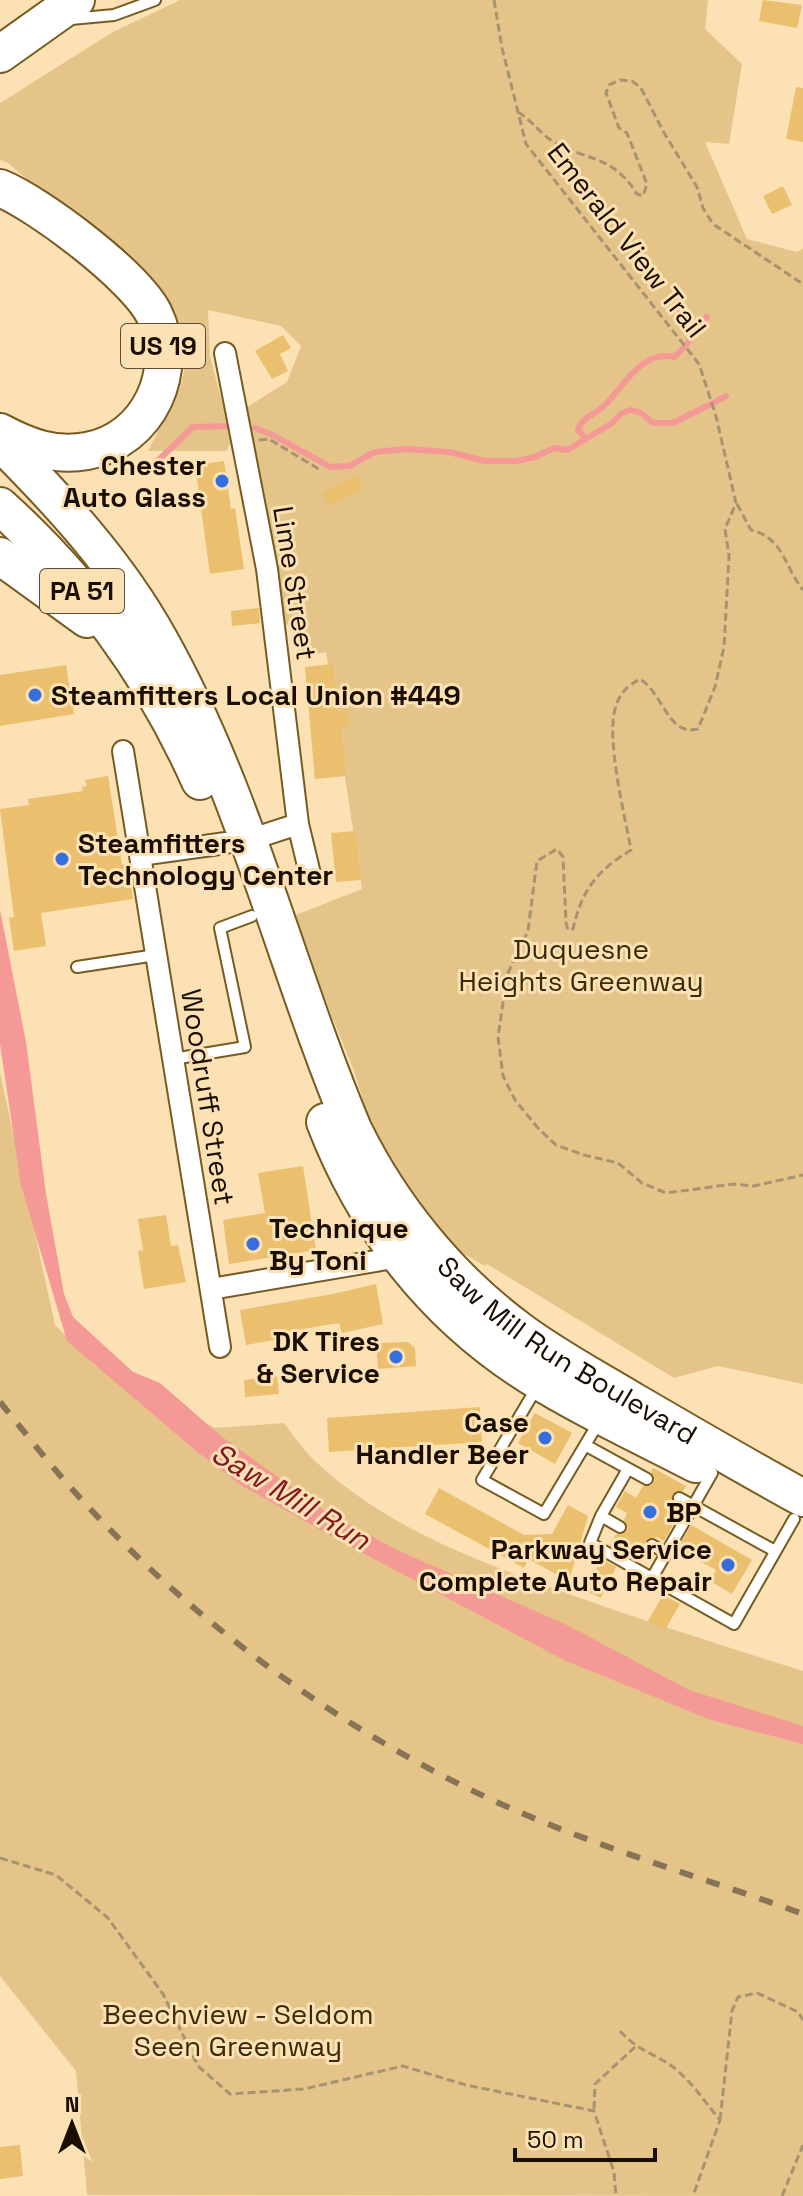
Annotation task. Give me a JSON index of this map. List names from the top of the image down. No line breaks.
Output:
{"streets":{"highway":["US 19","PA 51","Saw Mill Run Boulevard"],"street":["Lime Street","Woodruff Street"],"path":["Emerald View Trail"]},"water":["Saw Mill Run"],"parks":["Duquesne Heights Greenway","Beechview - Seldom Seen Greenway"],"places":["Chester Auto Glass","Steamfitters Local Union #449","Steamfitters Technology Center","Technique By Toni","DK Tires & Service","Case Handler Beer","BP","Parkway Service Complete Auto Repair"],"scale_bar":"50 m","north":"top"}
